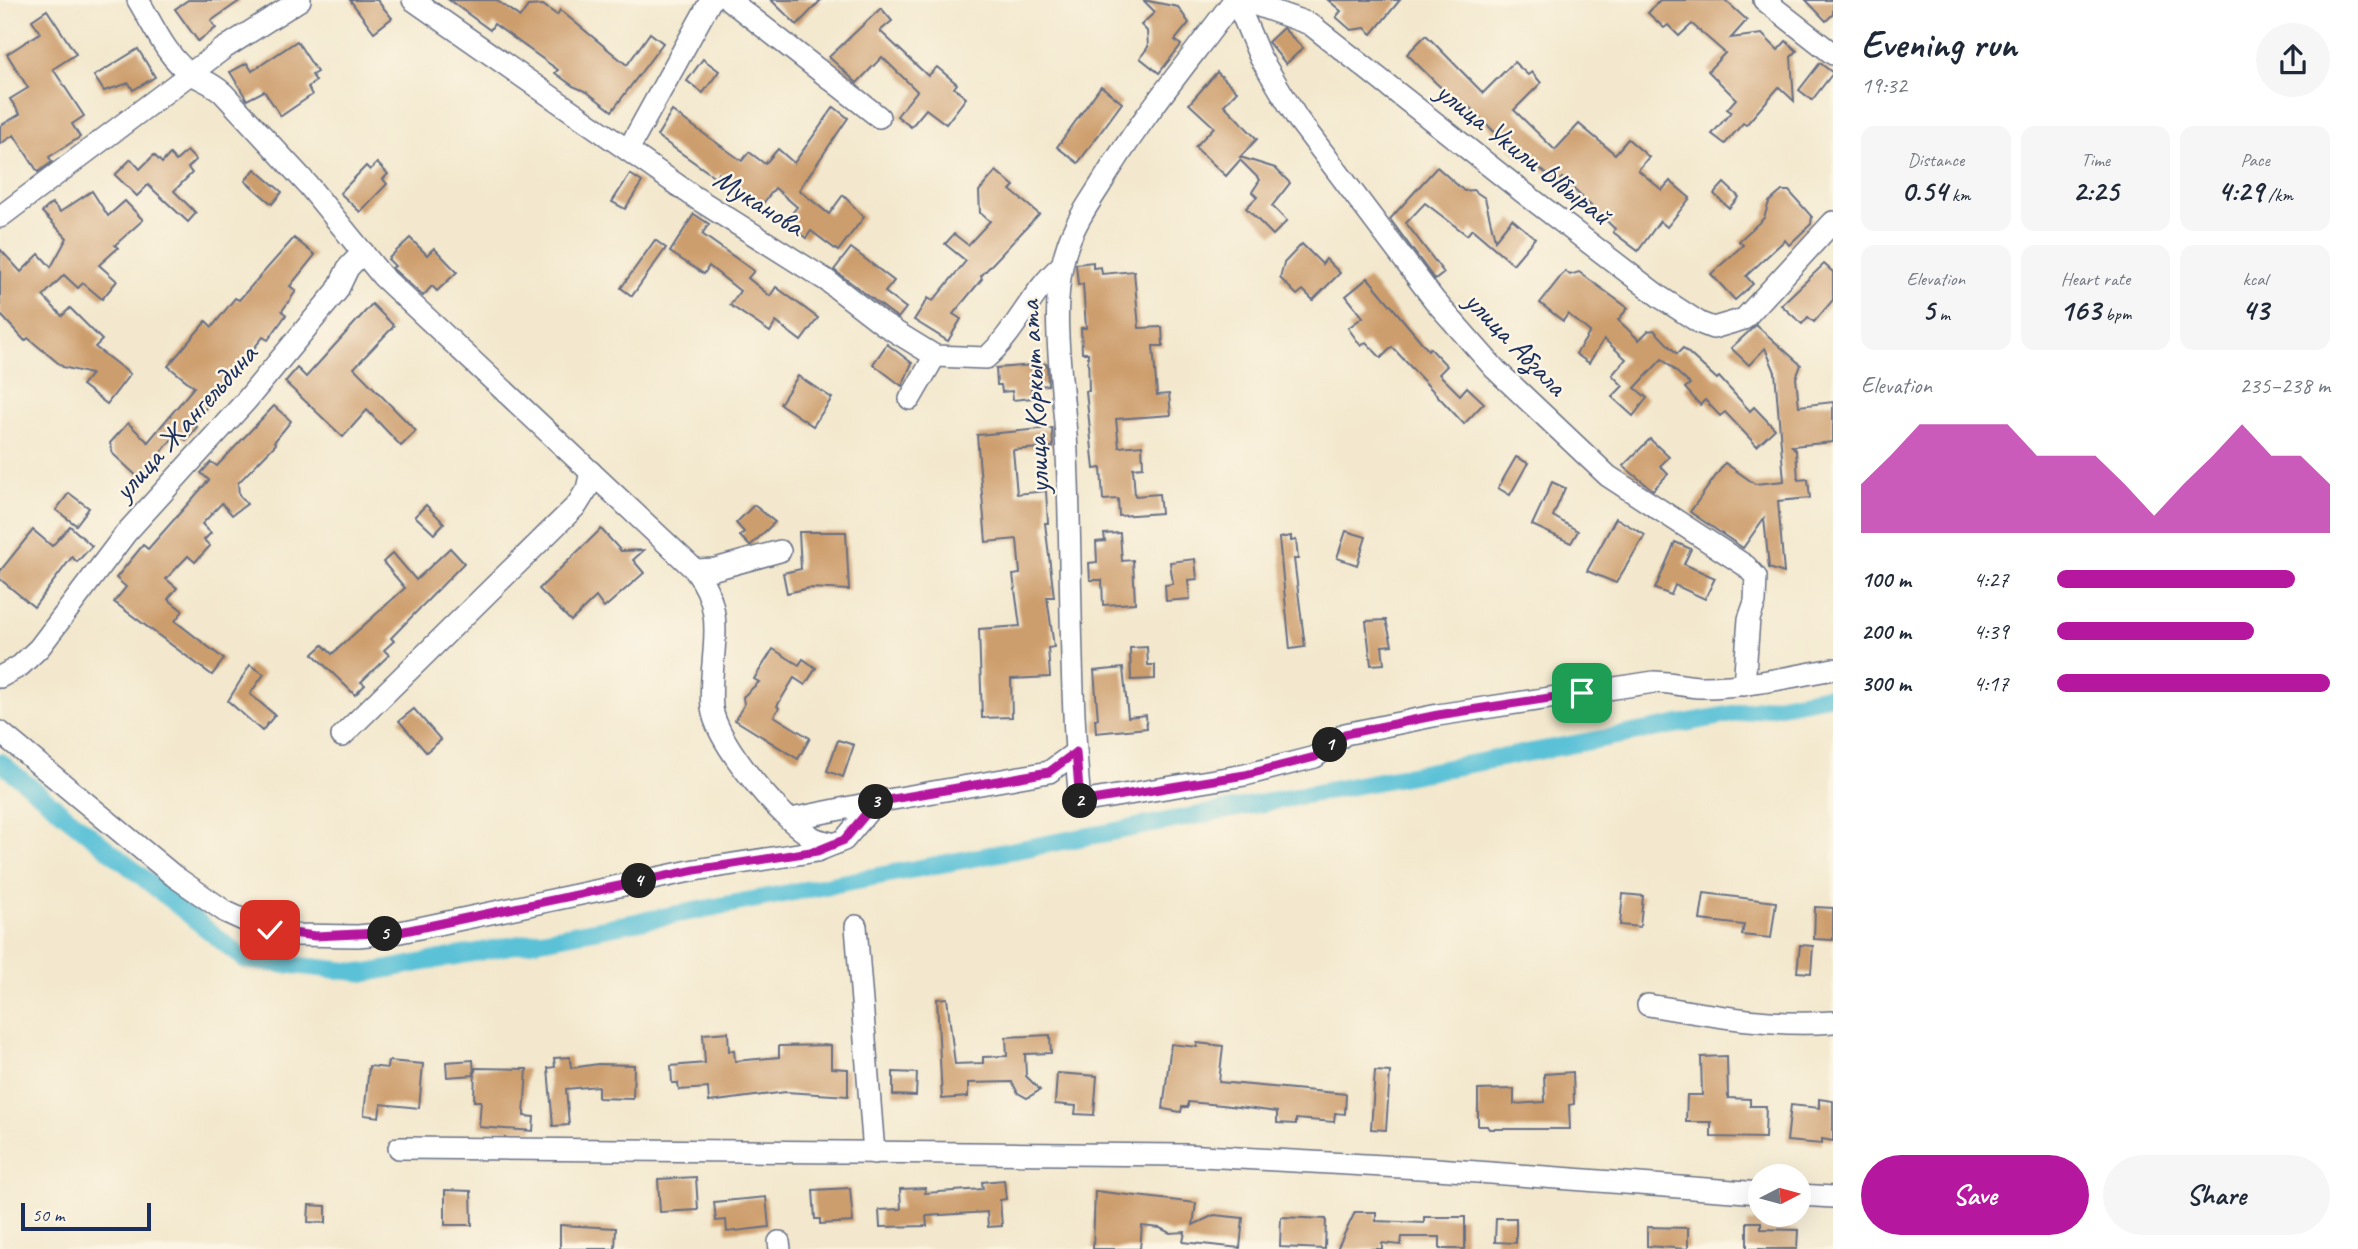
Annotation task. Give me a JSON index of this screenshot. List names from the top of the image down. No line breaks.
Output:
{"streets":{"street":["улица Укили Ыбырай","Муканова","улица Абзала","улица Коркыт ата","улица Жангельдина"]},"crossings":[["улица Абзала","улица Коркыт ата"]],"scale_bar":"50 m","north":"right","page":{"heading":["Evening run","19:32"],"stats":[["Distance","0.54 km"],["Time","2:25"],["Pace","4:29 /km"],["Elevation","5 m"],["Heart rate","163 bpm"],["kcal","43"]],"chart":["Elevation","235–238 m"],"list":[{"name":"100 m","note":"4:27"},{"name":"200 m","note":"4:39"},{"name":"300 m","note":"4:17"}],"pins":["1","2","3","4","5"],"buttons":["Save","Share"],"scale":"50 m"}}
